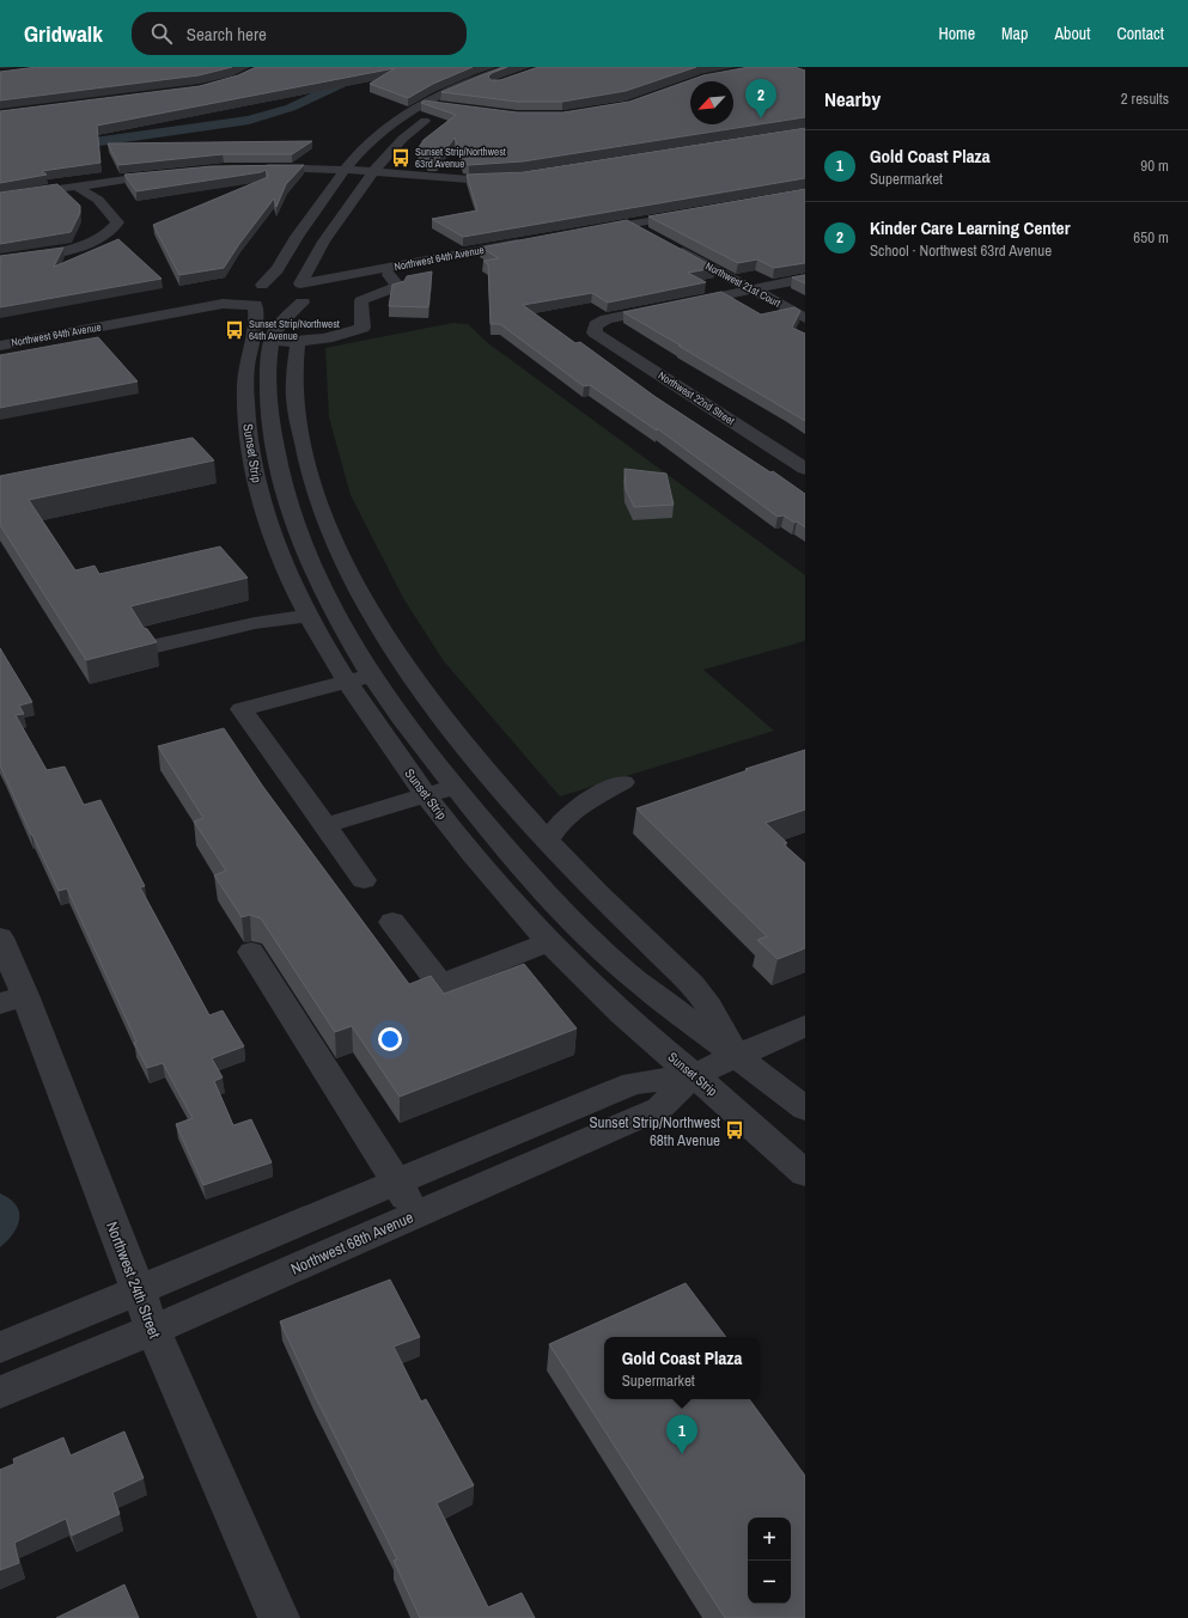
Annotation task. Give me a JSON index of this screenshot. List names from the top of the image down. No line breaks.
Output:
{"streets":{"street":["Northwest 64th Avenue","Northwest 21st Court","Northwest 22nd Street","Sunset Strip","Northwest 68th Avenue","Northwest 24th Street"]},"crossings":[["Northwest 64th Avenue","Sunset Strip"],["Northwest 21st Court","Northwest 22nd Street"],["Sunset Strip","Northwest 68th Avenue"],["Northwest 68th Avenue","Northwest 24th Street"]],"places":{"bus stop":["Sunset Strip/Northwest 63rd Avenue","Sunset Strip/Northwest 64th Avenue","Sunset Strip/Northwest 68th Avenue"]},"north":"bottom left","page":{"header":"Gridwalk","search":"Search here","nav":["Home","Map","About","Contact"],"heading":["Nearby","2 results"],"pins":["2","1"],"list":[{"mark":"1","name":"Gold Coast Plaza","note":"Supermarket","value":"90 m"},{"mark":"2","name":"Kinder Care Learning Center","note":"School · Northwest 63rd Avenue","value":"650 m"}],"popup":["Gold Coast Plaza","Supermarket"],"map_buttons":["+","−"]}}
